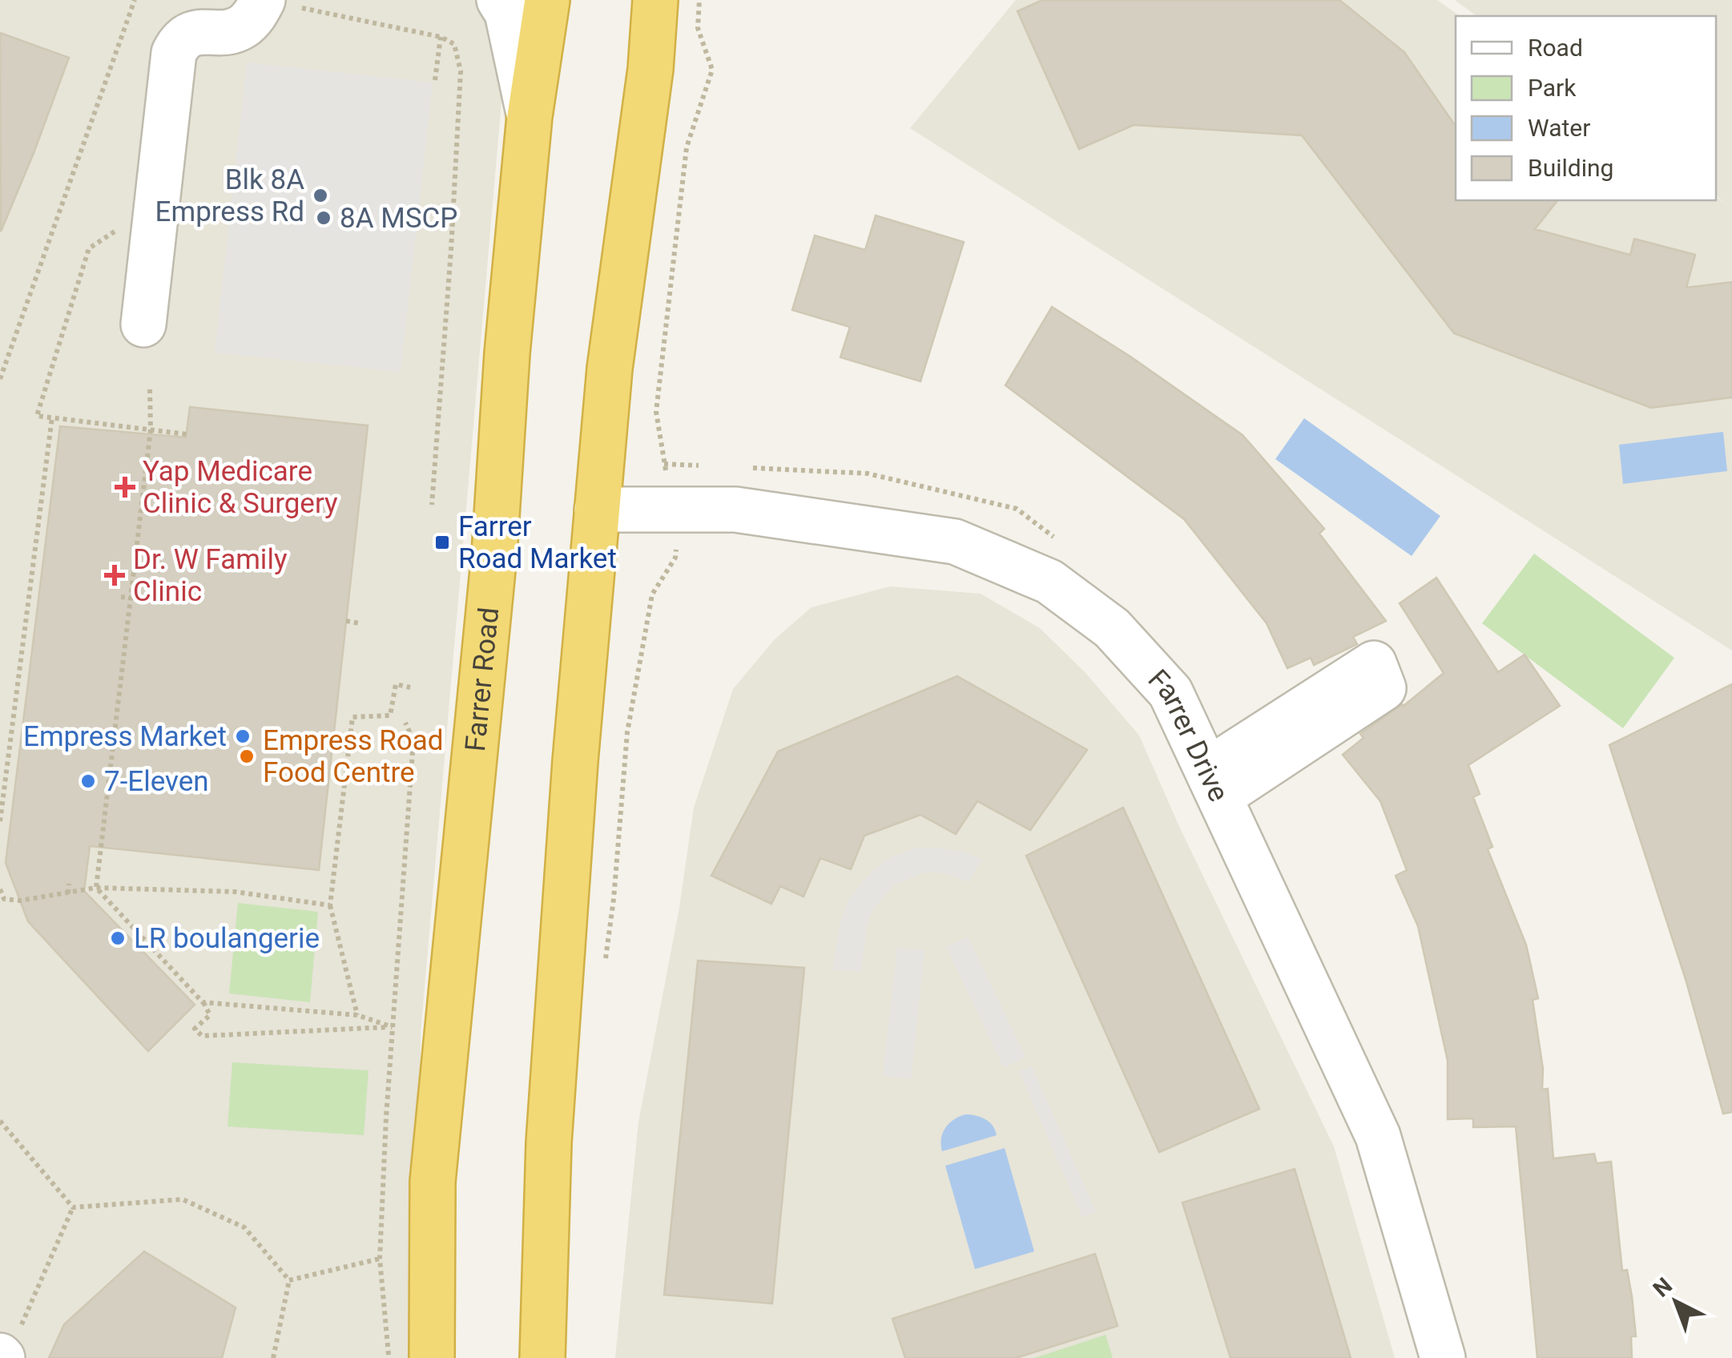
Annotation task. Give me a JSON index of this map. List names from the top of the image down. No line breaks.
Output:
{"streets":{"highway":["Farrer Road"],"street":["Farrer Drive"]},"places":{"other":["Blk 8A Empress Rd","8A MSCP","Empress Market","Empress Road Food Centre","7-Eleven","LR boulangerie"],"health":["Yap Medicare Clinic & Surgery","Dr. W Family Clinic"],"transit":["Farrer Road Market"]},"legend":["Road","Park","Water","Building"],"north":"top left"}
